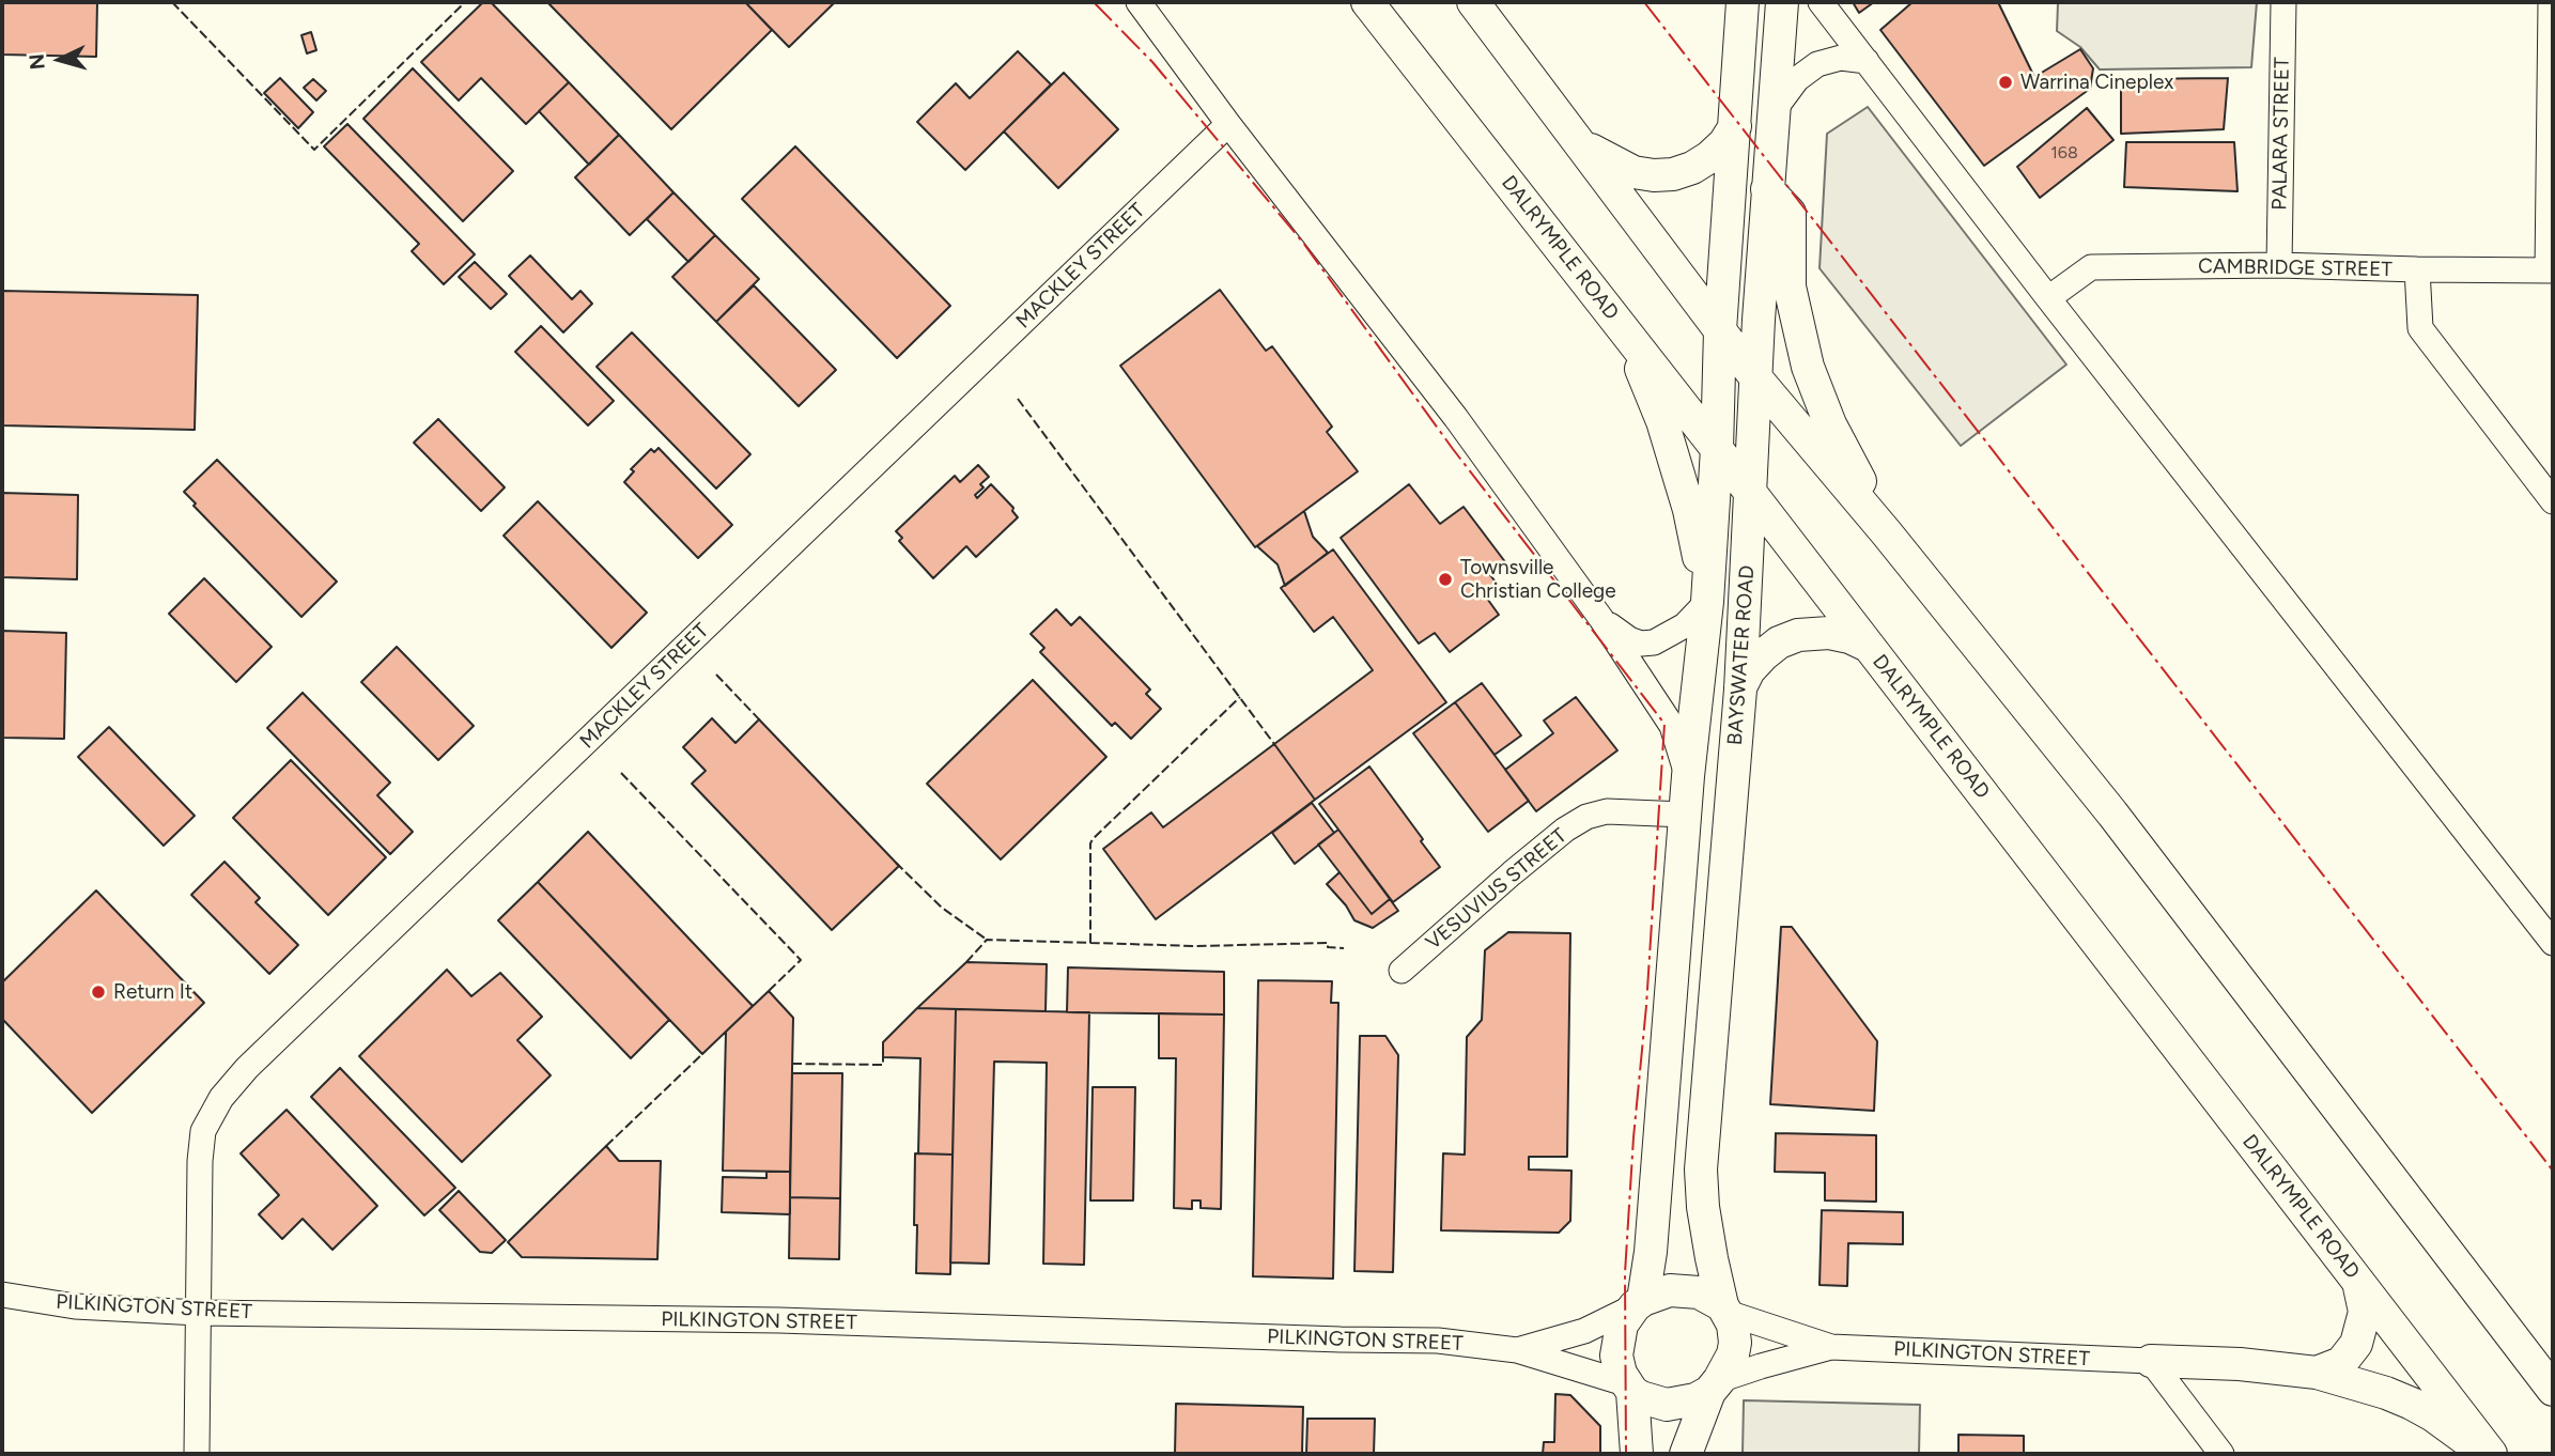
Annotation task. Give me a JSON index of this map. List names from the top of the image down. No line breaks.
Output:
{"streets":{"main road":["DALRYMPLE ROAD","BAYSWATER ROAD"],"street":["PALARA STREET","MACKLEY STREET","CAMBRIDGE STREET","VESUVIUS STREET","PILKINGTON STREET"]},"crossings":[["PALARA STREET","CAMBRIDGE STREET"],["DALRYMPLE ROAD","BAYSWATER ROAD"],["MACKLEY STREET","PILKINGTON STREET"],["BAYSWATER ROAD","VESUVIUS STREET"],["BAYSWATER ROAD","PILKINGTON STREET"]],"places":["Warrina Cineplex","Townsville Christian College","Return It"],"house_numbers":["168"],"north":"left"}
